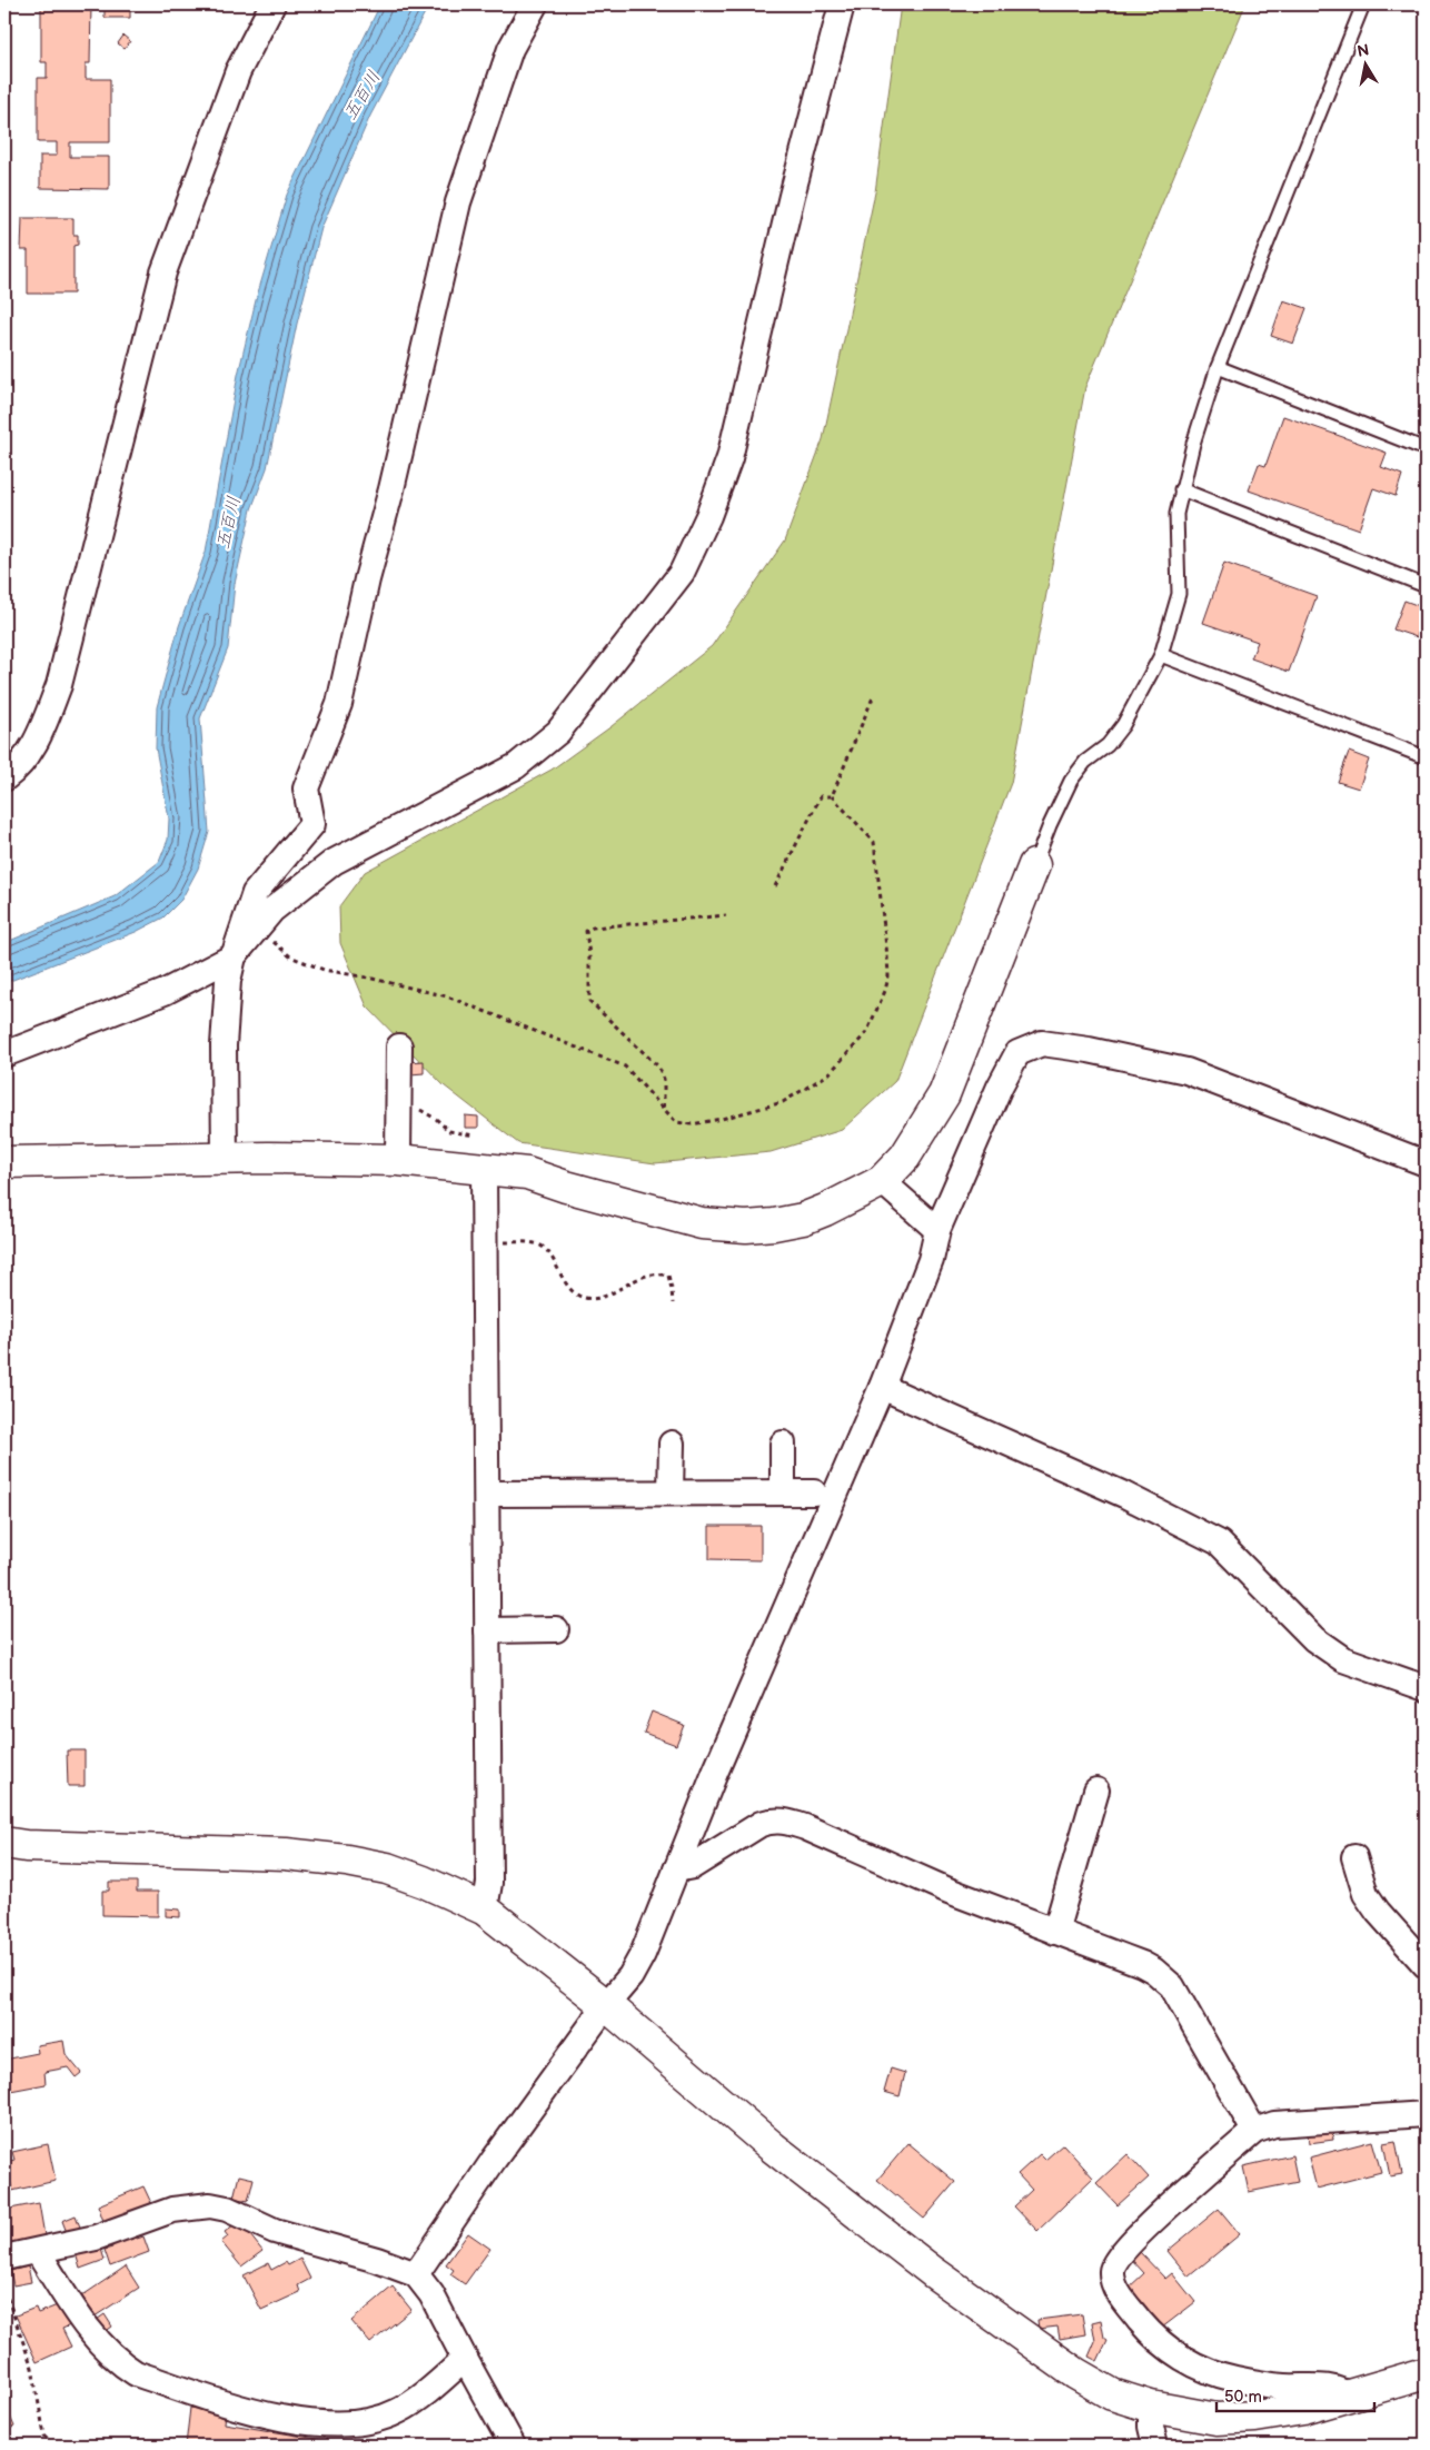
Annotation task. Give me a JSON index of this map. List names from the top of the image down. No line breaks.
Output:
{"water":["五百川"],"scale_bar":"50 m","north":"top"}
